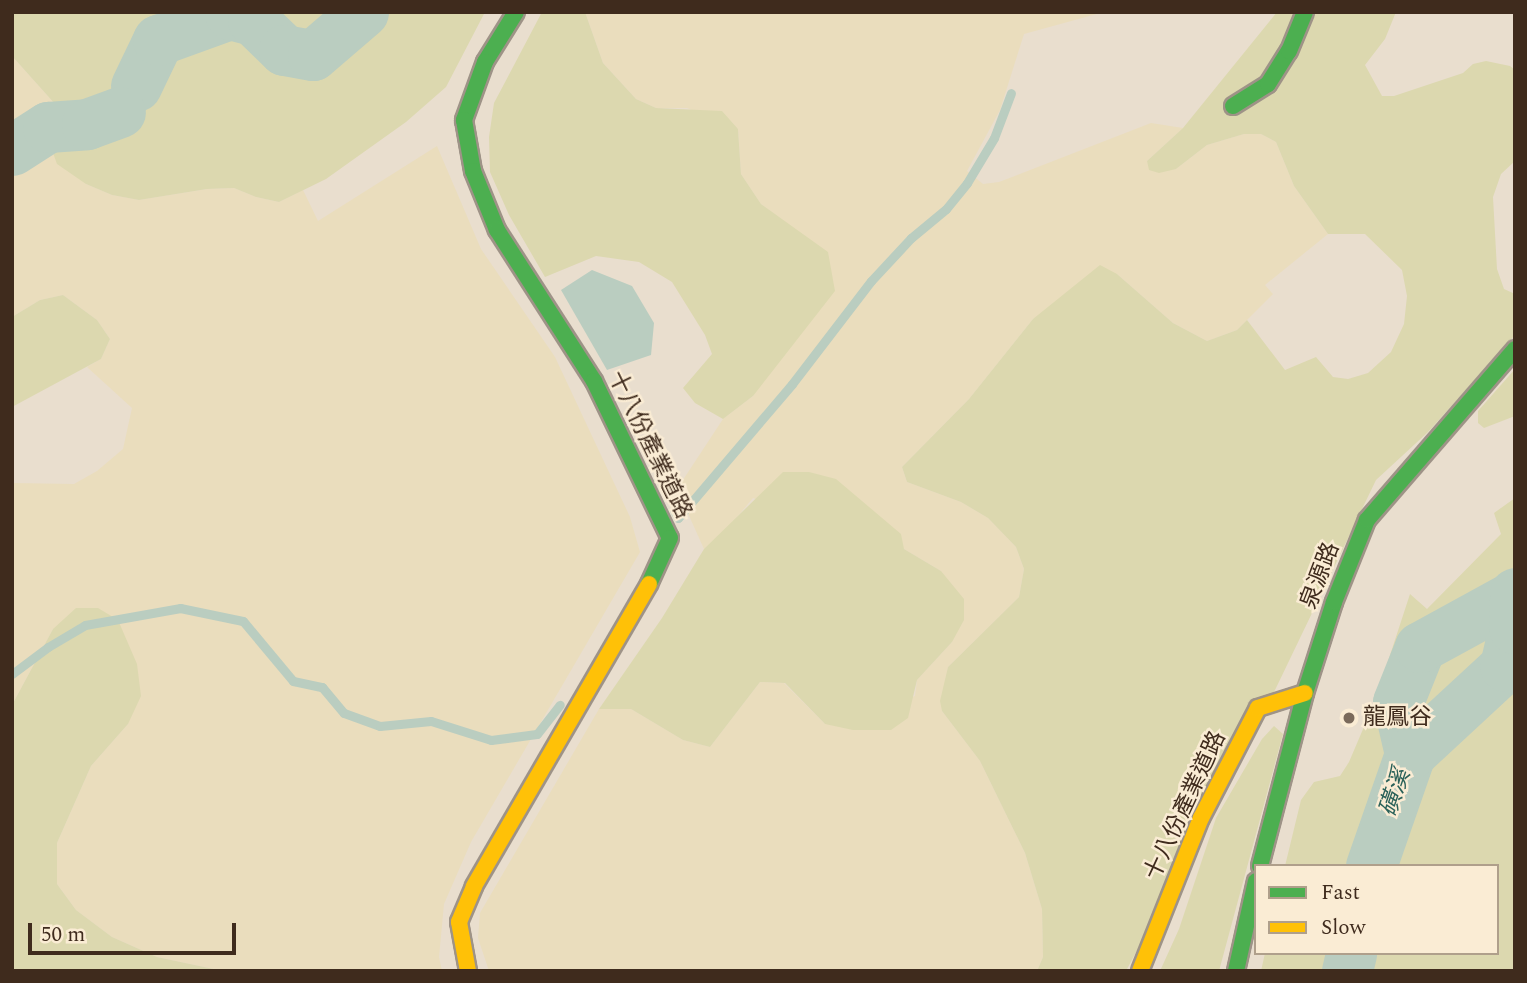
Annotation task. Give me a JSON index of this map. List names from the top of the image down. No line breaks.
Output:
{"streets":{"street":["十八份產業道路","泉源路"]},"crossings":[["十八份產業道路","泉源路"]],"water":["磺溪"],"places":["龍鳳谷"],"legend":["Fast","Slow"],"scale_bar":"50 m"}
